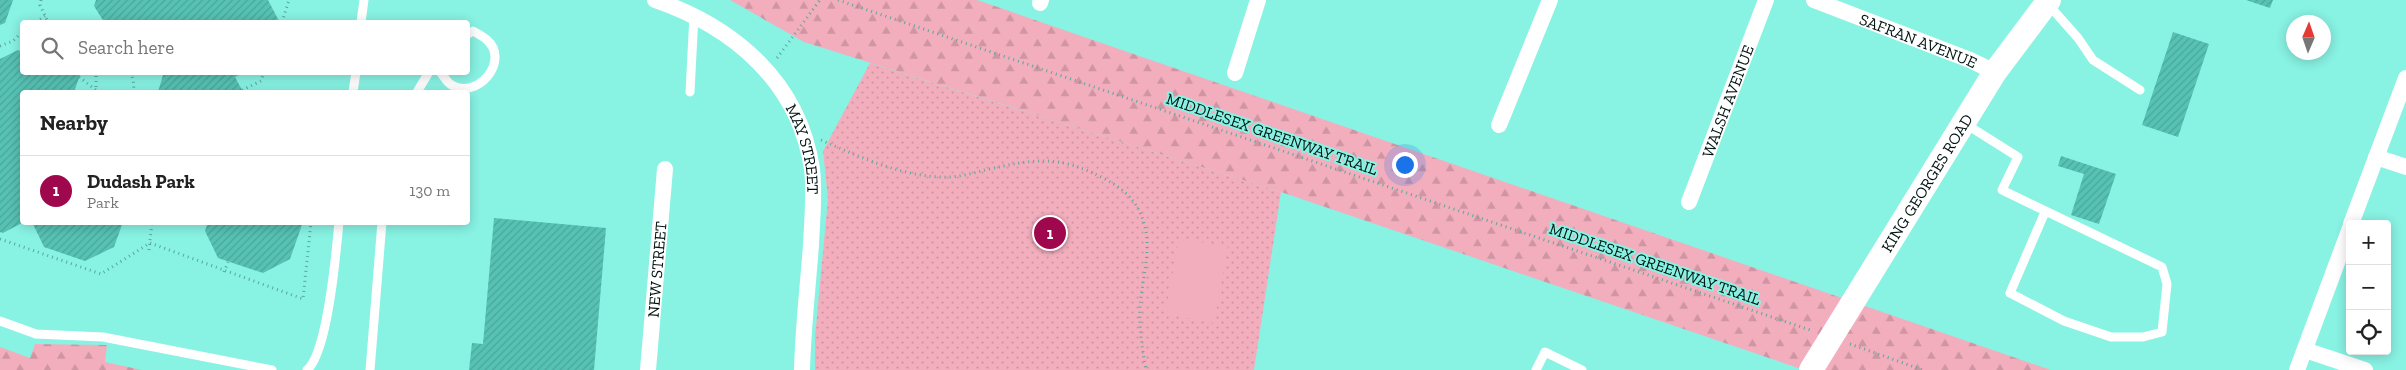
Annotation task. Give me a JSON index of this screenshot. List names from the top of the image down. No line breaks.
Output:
{"streets":{"street":["SAFRAN AVENUE","WALSH AVENUE","MAY STREET","KING GEORGES ROAD","NEW STREET"],"path":["MIDDLESEX GREENWAY TRAIL"]},"crossings":[["SAFRAN AVENUE","KING GEORGES ROAD"]],"north":"top","page":{"search":"Search here","heading":"Nearby","list":[{"mark":"1","name":"Dudash Park","note":"Park","value":"130 m"}],"pins":"1","map_buttons":["+","−"]}}
